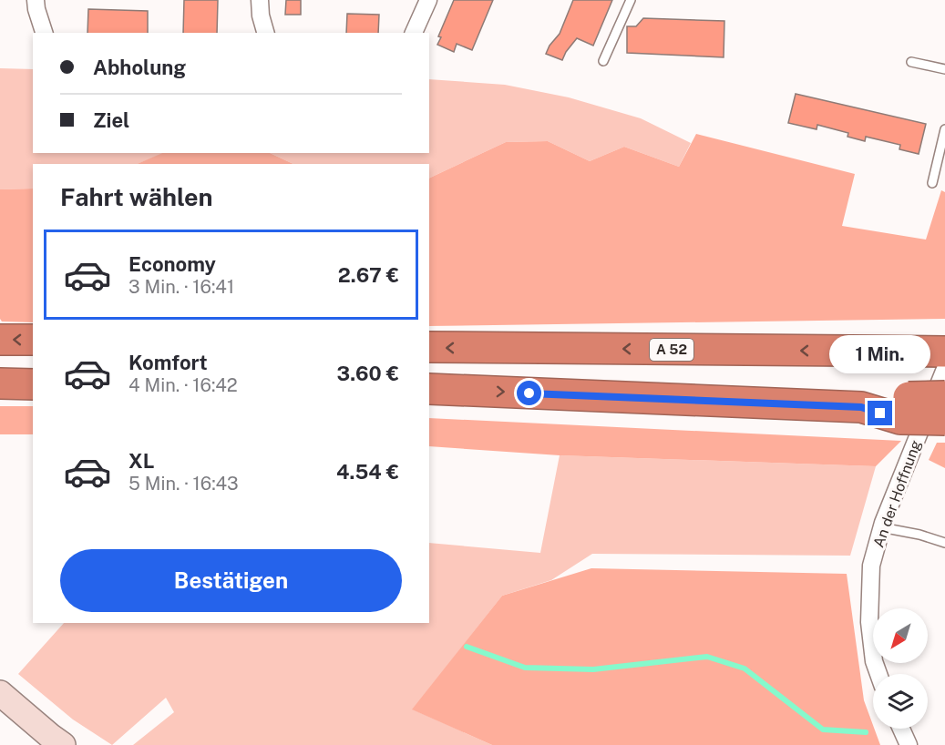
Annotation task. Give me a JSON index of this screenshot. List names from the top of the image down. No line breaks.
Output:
{"streets":{"highway":["A 52"],"street":["An der Hoffnung"]},"north":"bottom left","page":{"banner":["Abholung","Ziel"],"heading":"Fahrt wählen","list":[{"name":"Economy","note":"3 Min. · 16:41","value":"2.67 €"},{"name":"Komfort","note":"4 Min. · 16:42","value":"3.60 €"},{"name":"XL","note":"5 Min. · 16:43","value":"4.54 €"}],"bubble":"1 Min.","buttons":"Bestätigen"}}
